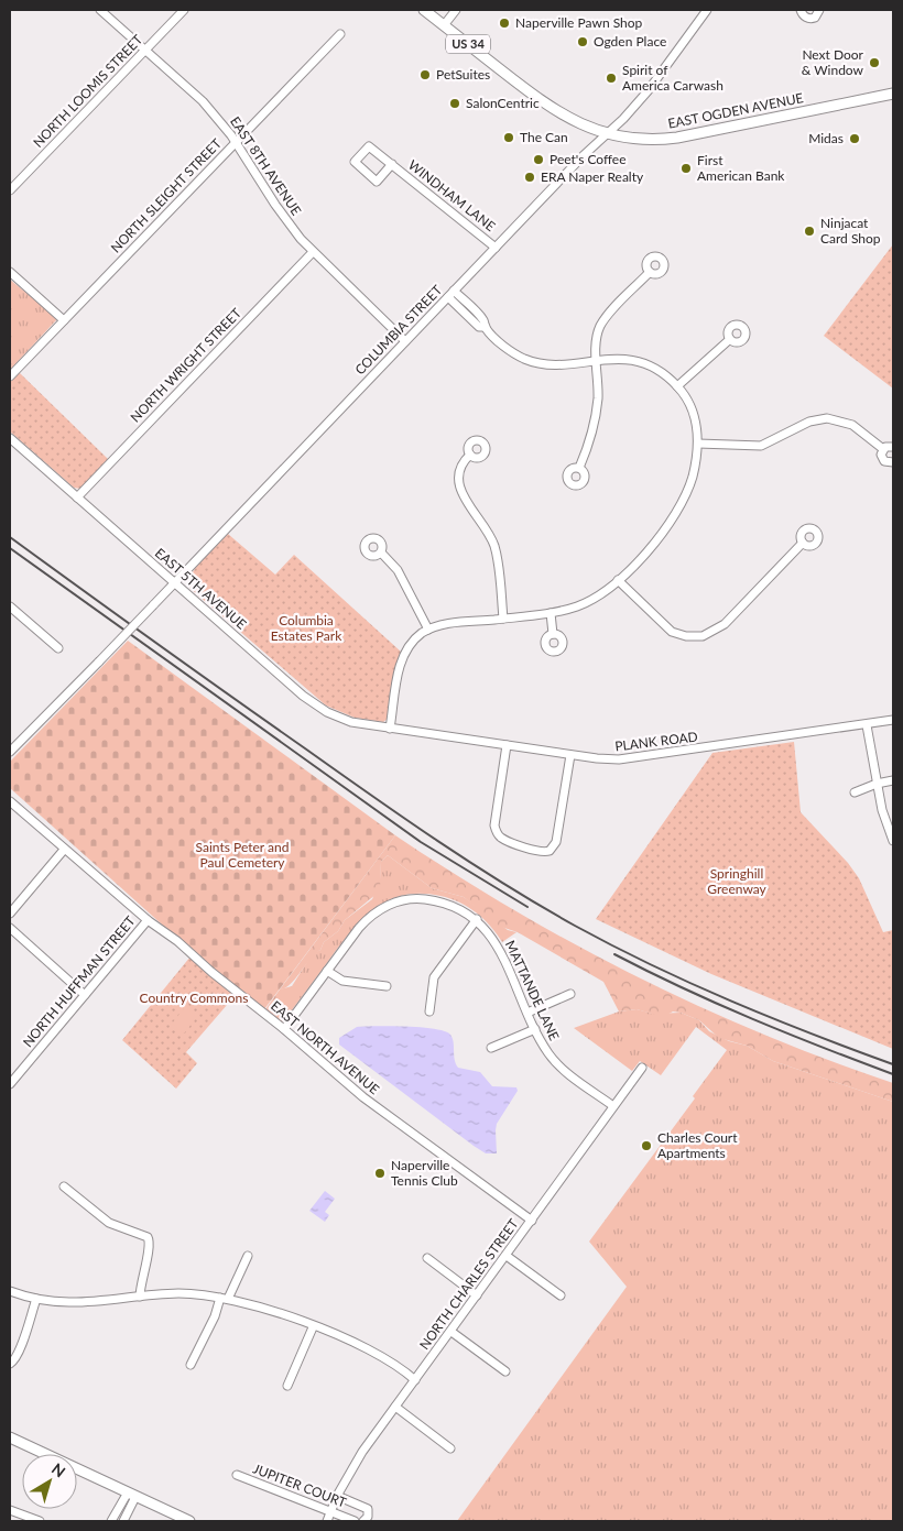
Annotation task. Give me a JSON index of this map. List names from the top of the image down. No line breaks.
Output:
{"streets":{"main road":["US 34","EAST OGDEN AVENUE"],"street":["NORTH LOOMIS STREET","EAST 8TH AVENUE","NORTH SLEIGHT STREET","WINDHAM LANE","COLUMBIA STREET","NORTH WRIGHT STREET","EAST 5TH AVENUE","PLANK ROAD","NORTH HUFFMAN STREET","MATTANDE LANE","EAST NORTH AVENUE","NORTH CHARLES STREET","JUPITER COURT"]},"crossings":[["NORTH LOOMIS STREET","EAST 8TH AVENUE"],["EAST OGDEN AVENUE","COLUMBIA STREET"],["EAST 8TH AVENUE","NORTH SLEIGHT STREET"],["EAST 8TH AVENUE","COLUMBIA STREET"],["EAST 8TH AVENUE","NORTH WRIGHT STREET"],["WINDHAM LANE","COLUMBIA STREET"],["COLUMBIA STREET","EAST 5TH AVENUE"],["NORTH WRIGHT STREET","EAST 5TH AVENUE"],["EAST 5TH AVENUE","PLANK ROAD"],["NORTH HUFFMAN STREET","EAST NORTH AVENUE"],["MATTANDE LANE","EAST NORTH AVENUE"],["MATTANDE LANE","NORTH CHARLES STREET"],["EAST NORTH AVENUE","NORTH CHARLES STREET"],["NORTH CHARLES STREET","JUPITER COURT"]],"parks":["Columbia Estates Park","Saints Peter and Paul Cemetery","Springhill Greenway","Country Commons"],"places":["Naperville Pawn Shop","Ogden Place","Next Door & Window","PetSuites","Spirit of America Carwash","SalonCentric","The Can","Midas","Peet's Coffee","First American Bank","ERA Naper Realty","Ninjacat Card Shop","Charles Court Apartments","Naperville Tennis Club"],"north":"top right"}
